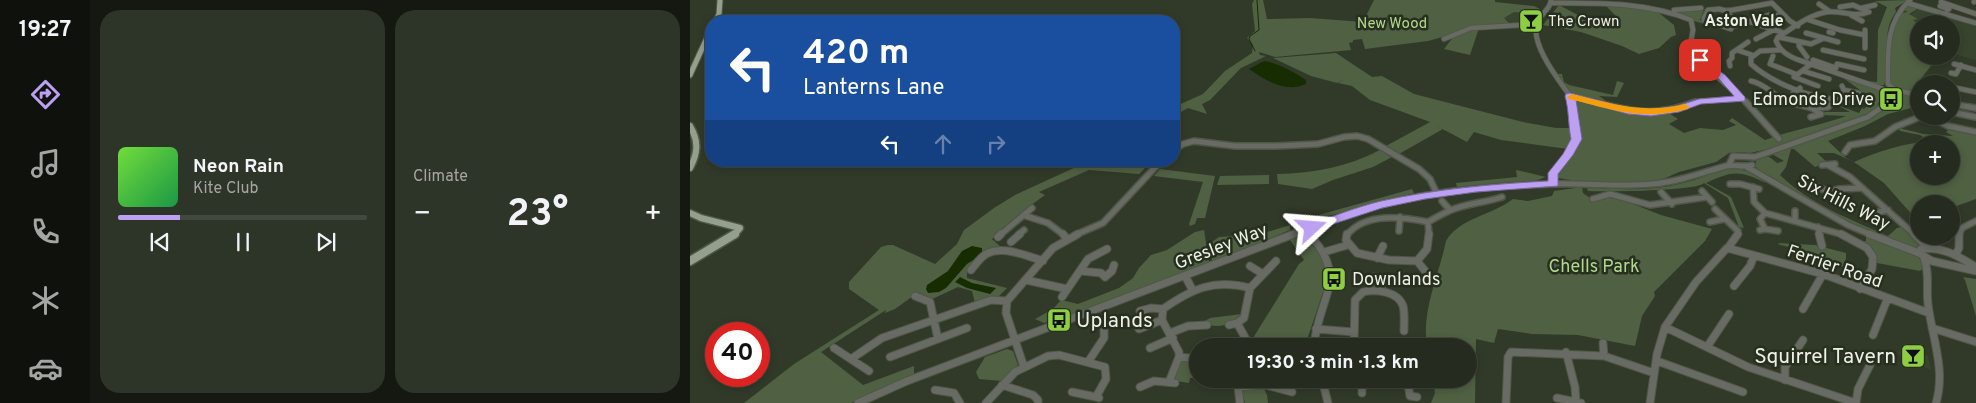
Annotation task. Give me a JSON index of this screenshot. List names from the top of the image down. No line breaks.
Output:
{"streets":{"street":["Six Hills Way","Gresley Way","Ferrier Road"]},"crossings":[["Six Hills Way","Gresley Way"]],"districts":["Aston Vale"],"parks":["New Wood","Chells Park"],"places":{"bar":["The Crown","Squirrel Tavern"],"bus stop":["Edmonds Drive","Downlands","Uplands"]},"page":{"tabs":"19:27","tile":"Climate","map_buttons":["+","−"],"turn":["420 m","Lanterns Lane"],"song":["Neon Rain","Kite Club"],"heat":["−","23°","+"],"limit":"40","trip":"19:30 · 3 min · 1.3 km"}}
